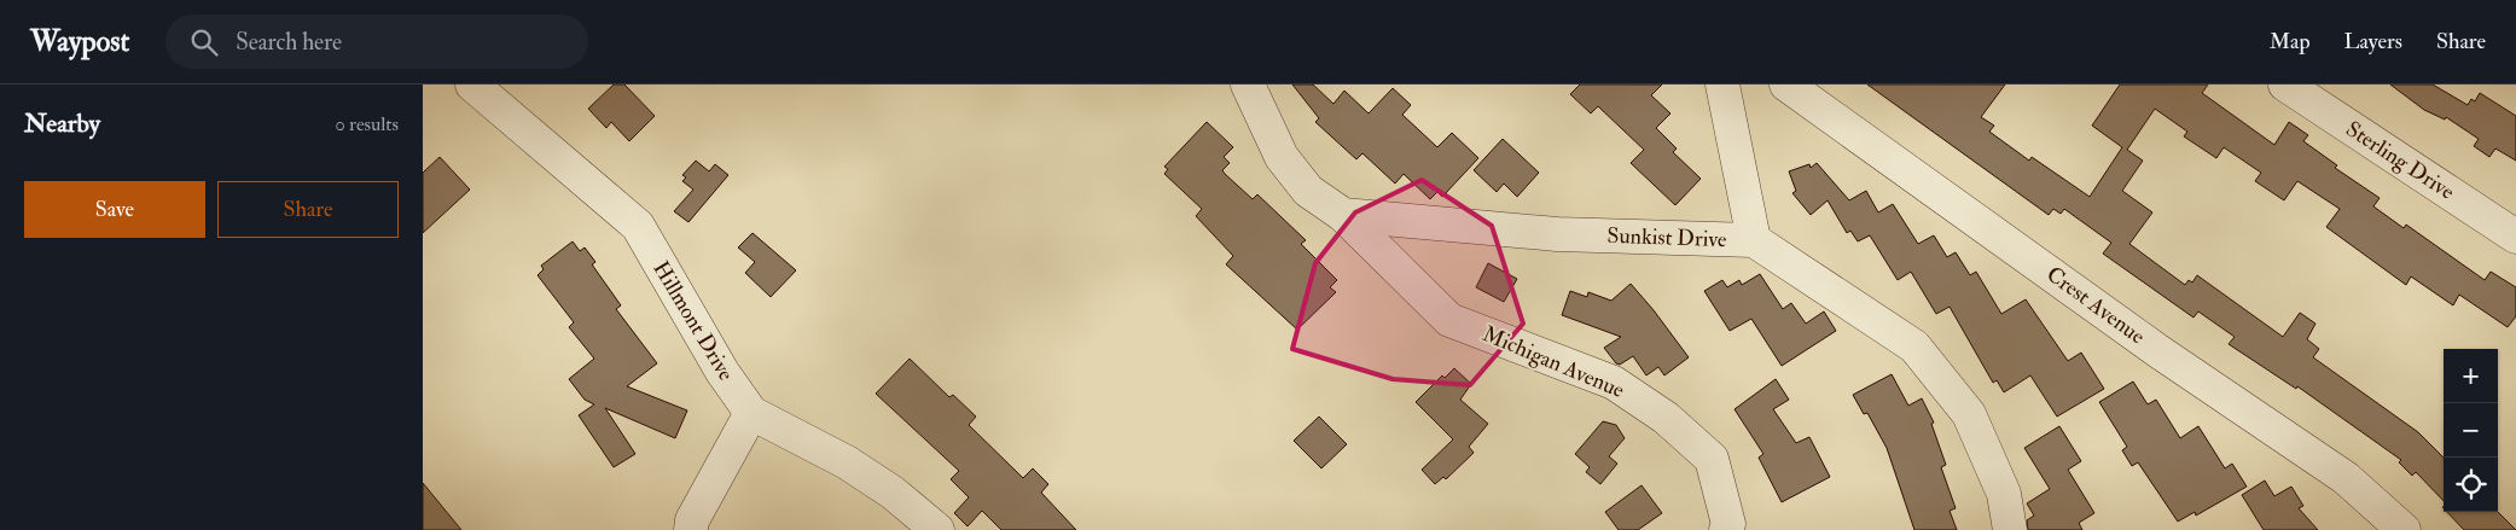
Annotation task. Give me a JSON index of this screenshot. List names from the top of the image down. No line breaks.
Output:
{"streets":{"street":["Sterling Drive","Sunkist Drive","Crest Avenue","Hillmont Drive","Michigan Avenue"]},"crossings":[["Sunkist Drive","Michigan Avenue"]],"page":{"header":"Waypost","search":"Search here","nav":["Map","Layers","Share"],"heading":["Nearby","0 results"],"buttons":["Save","Share"],"map_buttons":["+","−"]}}
